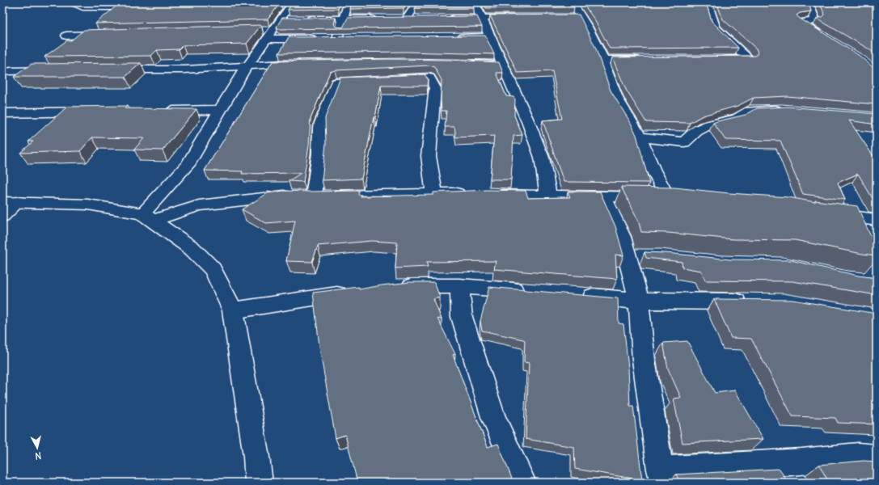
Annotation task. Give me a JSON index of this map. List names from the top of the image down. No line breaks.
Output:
{"north":"bottom"}
